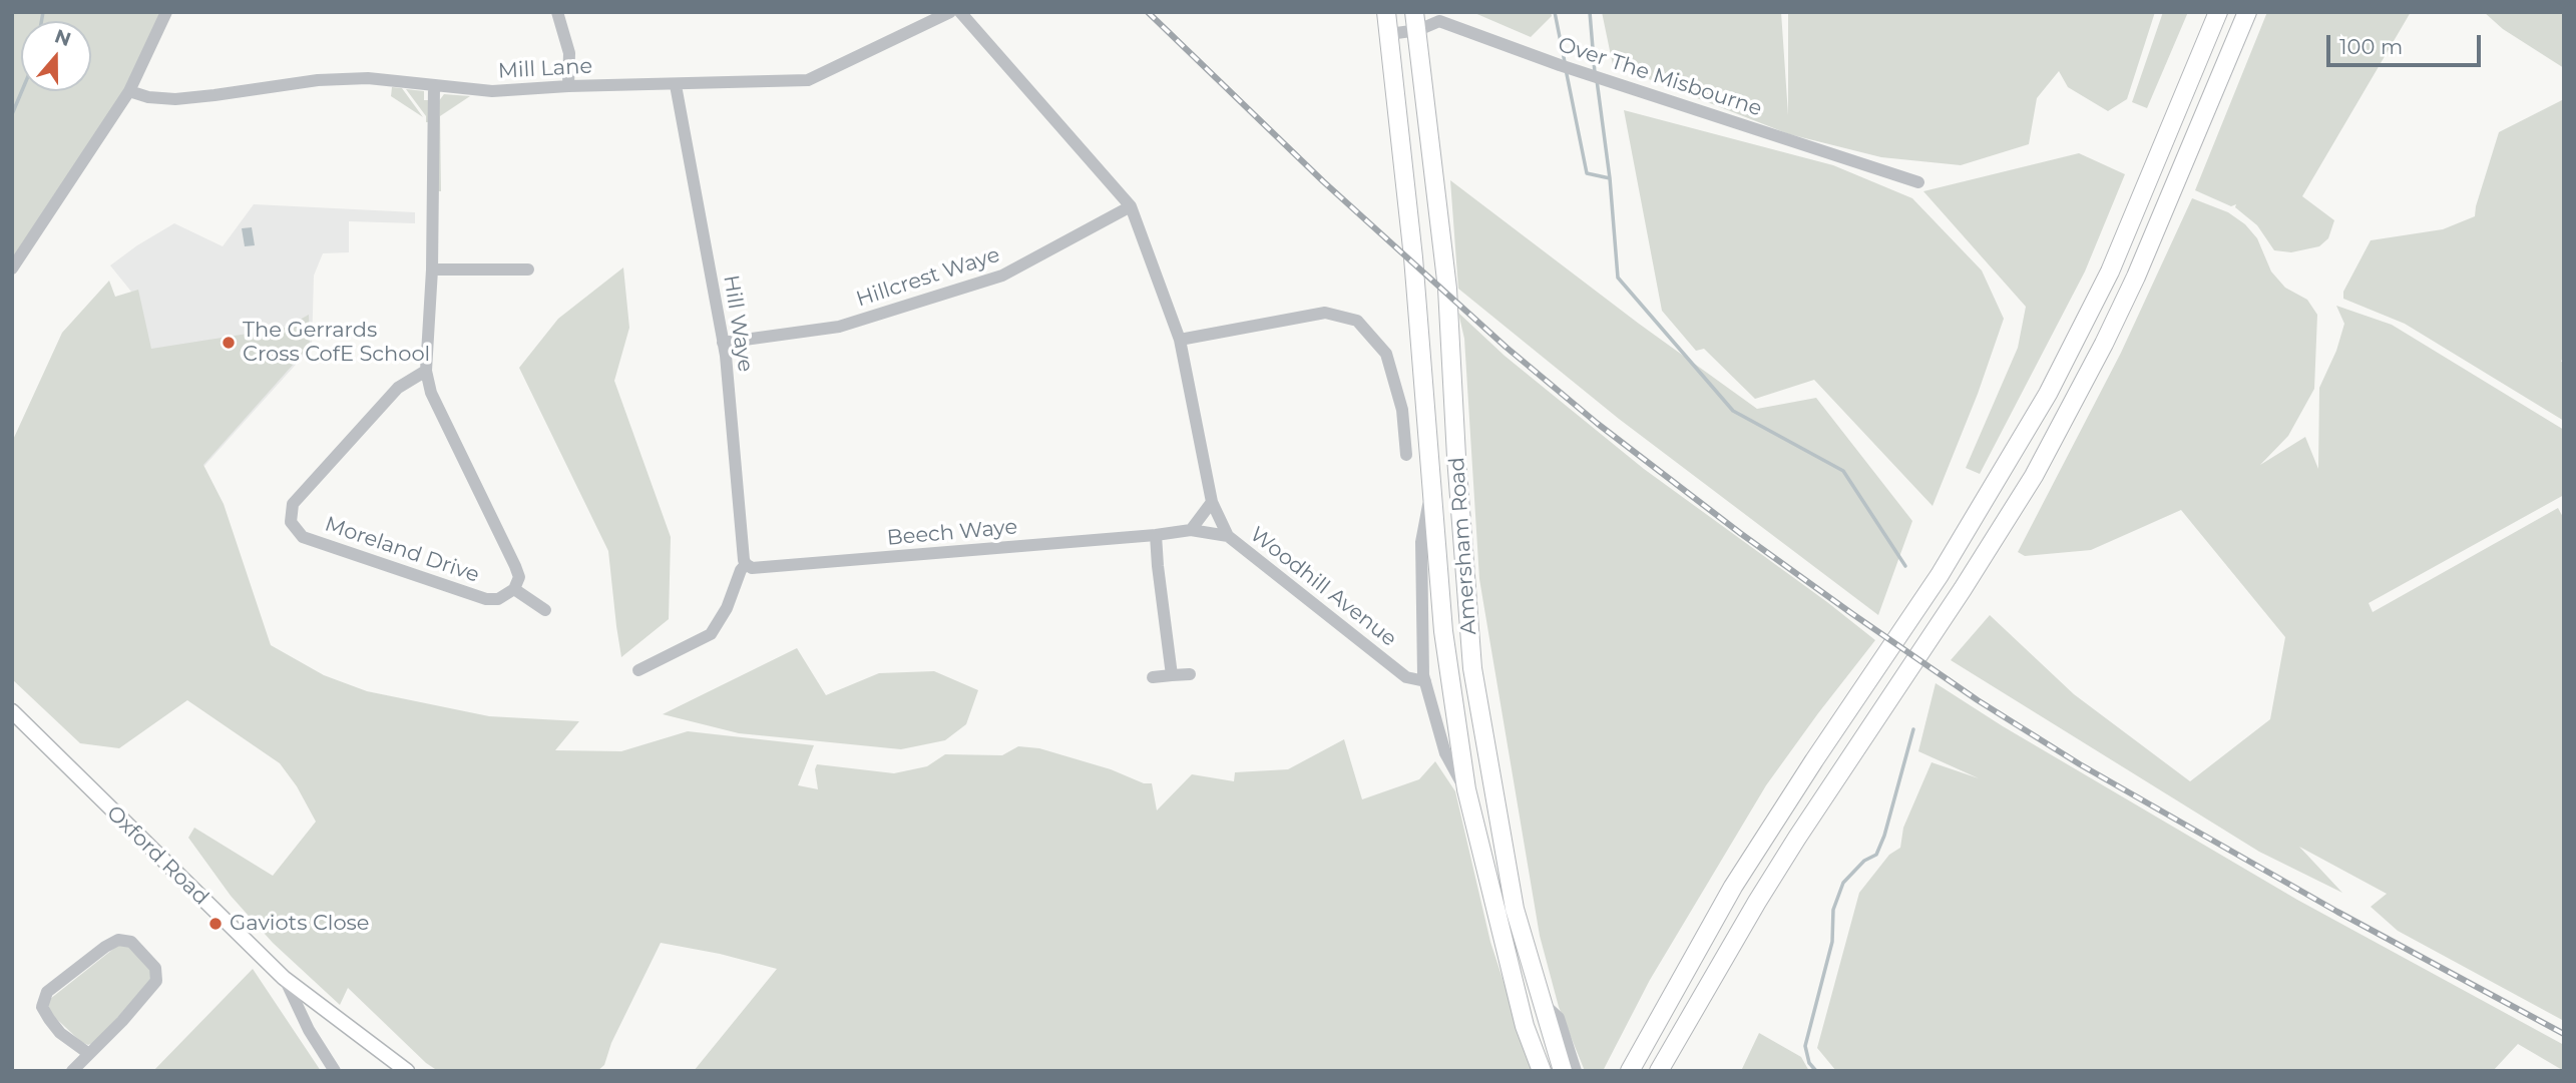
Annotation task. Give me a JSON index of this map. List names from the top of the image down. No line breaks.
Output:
{"streets":{"highway":["Amersham Road"],"main road":["Oxford Road"],"street":["Mill Lane","Over The Misbourne","Hillcrest Waye","Hill Waye","Beech Waye","Moreland Drive","Woodhill Avenue"]},"crossings":[["Mill Lane","Hill Waye"],["Mill Lane","Moreland Drive"],["Over The Misbourne","Amersham Road"],["Hillcrest Waye","Hill Waye"],["Hillcrest Waye","Woodhill Avenue"],["Hill Waye","Beech Waye"],["Beech Waye","Woodhill Avenue"]],"places":["The Gerrards Cross CofE School","Gaviots Close"],"scale_bar":"100 m","north":"top"}
